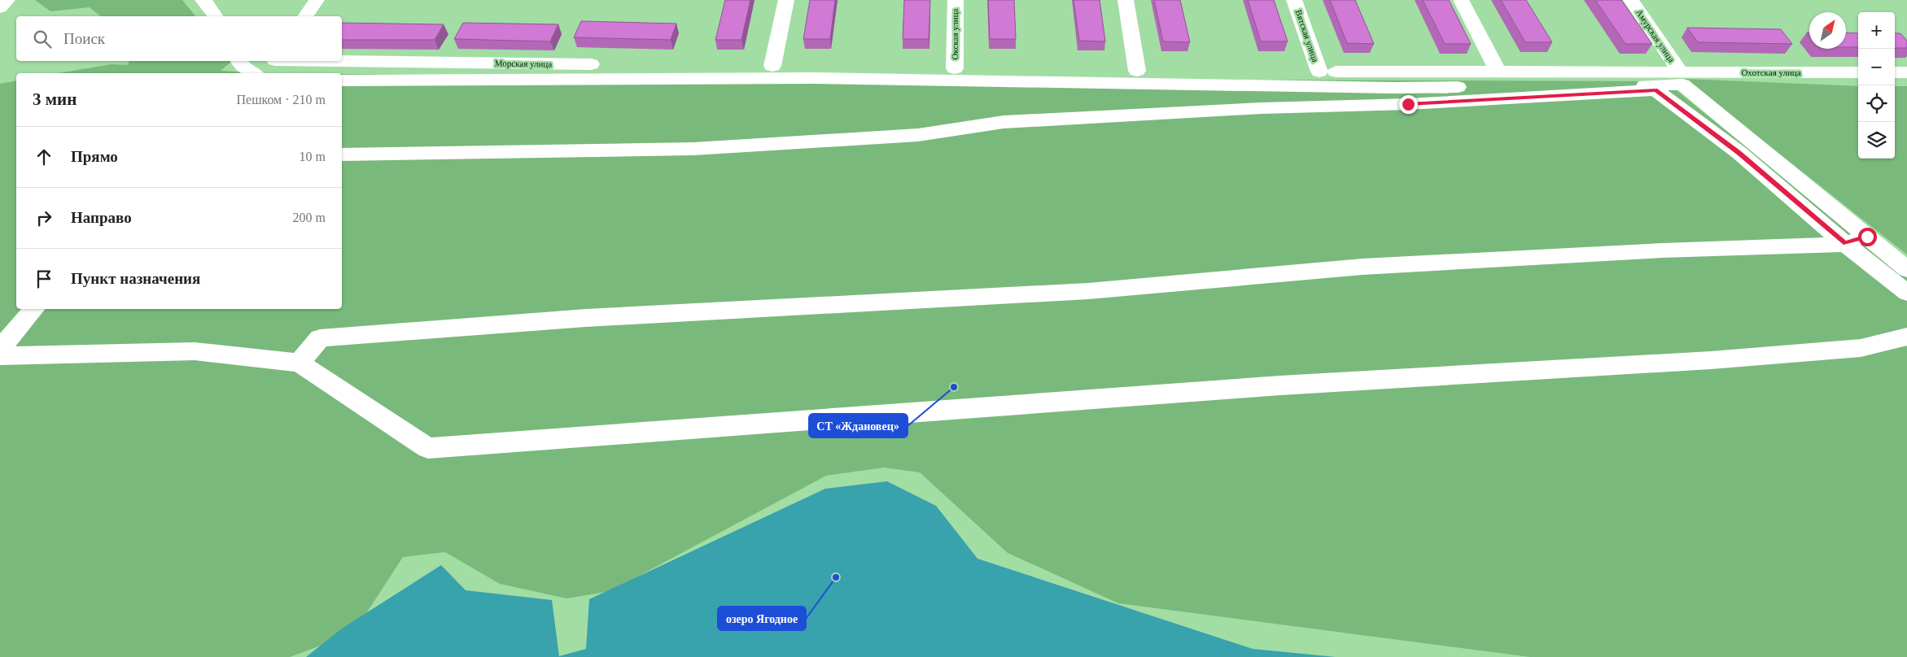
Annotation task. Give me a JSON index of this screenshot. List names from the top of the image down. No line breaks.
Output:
{"streets":{"street":["Окская улица","Вятская улица","Амурская улица","Морская улица","Охотская улица"]},"crossings":[["Окская улица","Морская улица"],["Вятская улица","Охотская улица"],["Амурская улица","Охотская улица"],["Морская улица","Охотская улица"]],"places":["СТ «Ждановец»","озеро Ягодное"],"north":"top right","page":{"map_buttons":["+","−"],"search":"Поиск","heading":["3 мин","Пешком · 210 m"],"list":[["Прямо","10 m"],["Направо","200 m"],"Пункт назначения"]}}
